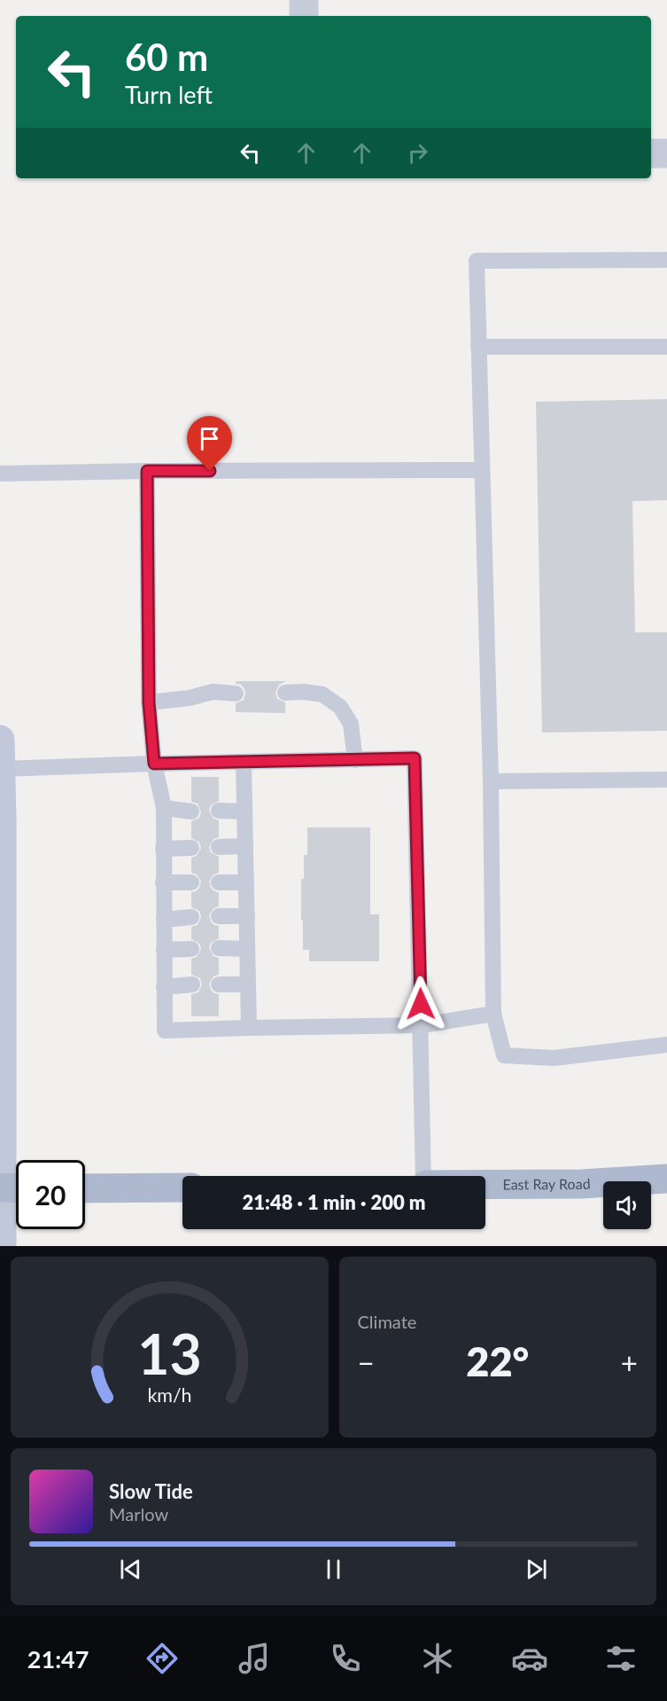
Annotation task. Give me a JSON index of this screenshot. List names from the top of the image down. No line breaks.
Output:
{"streets":{"main road":["East Ray Road"]},"page":{"turn":["60 m","Turn left"],"limit":"20","trip":"21:48 · 1 min · 200 m","tile":"Climate","heat":["−","22°","+"],"song":["Slow Tide","Marlow"],"tabs":"21:47","gauge":["13","km/h"]}}
